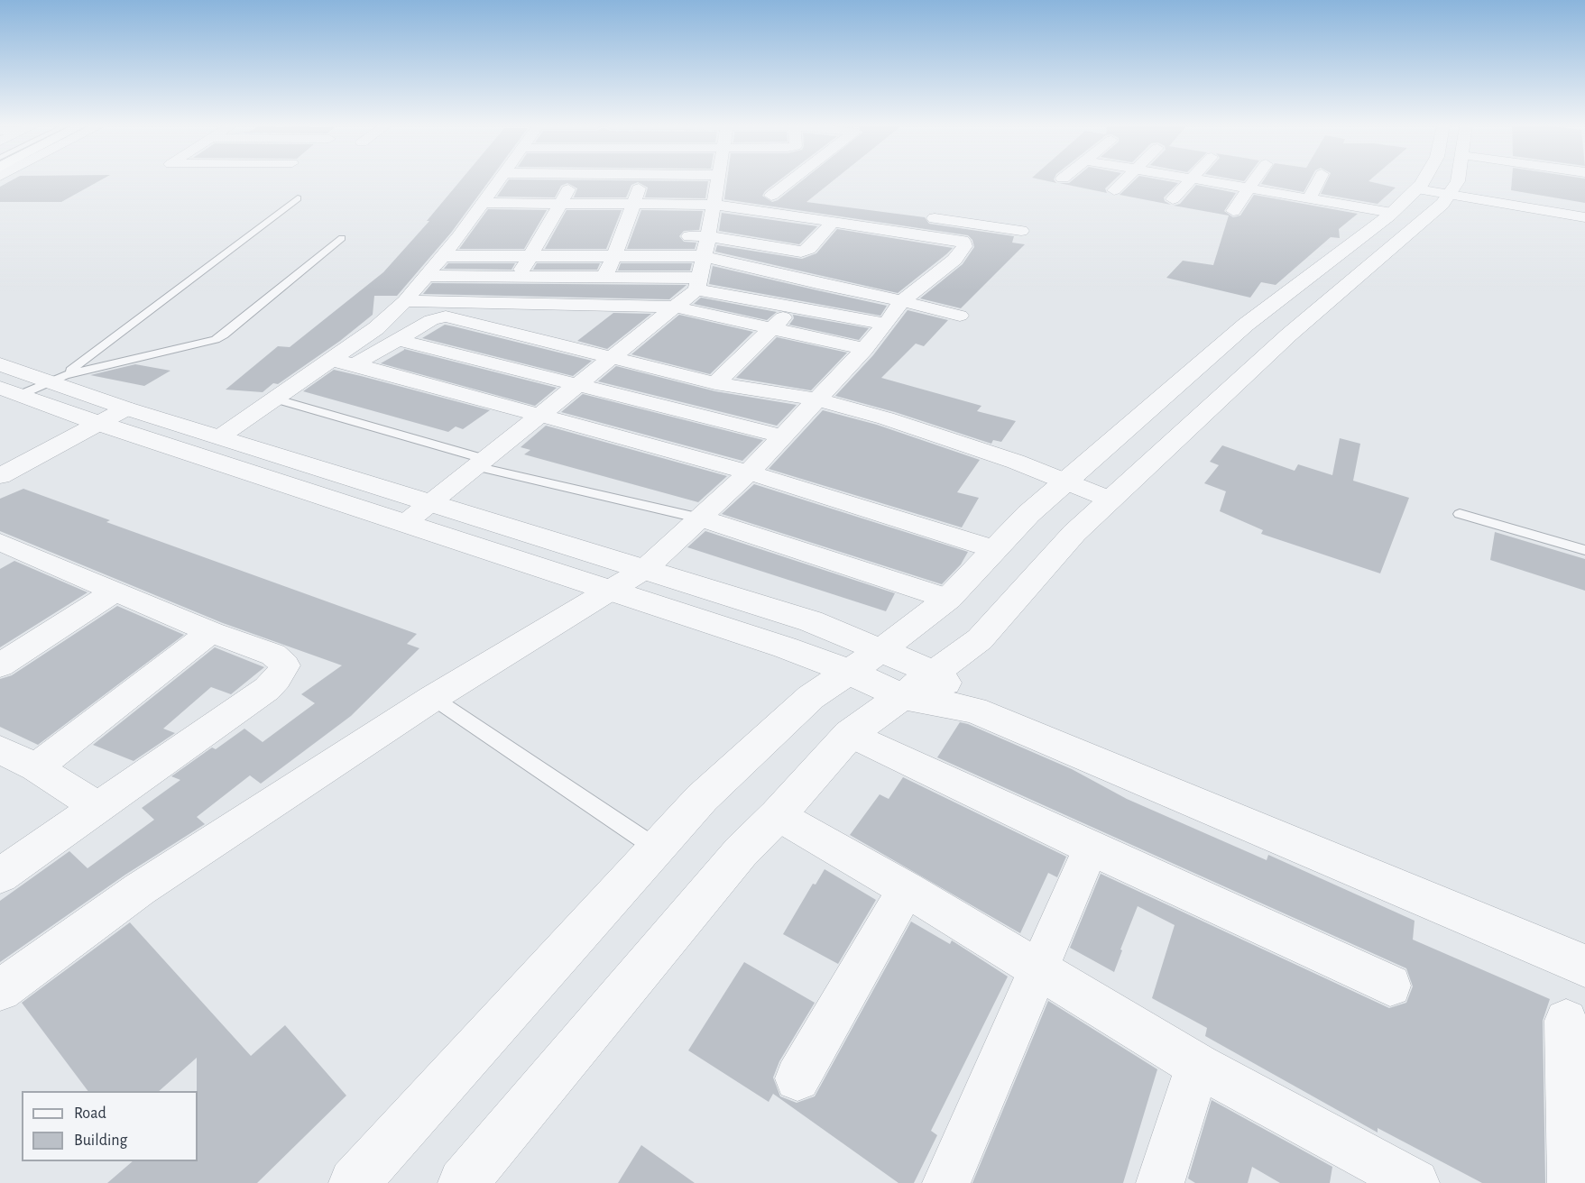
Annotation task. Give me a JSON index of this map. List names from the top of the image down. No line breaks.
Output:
{"legend":["Road","Building"]}
